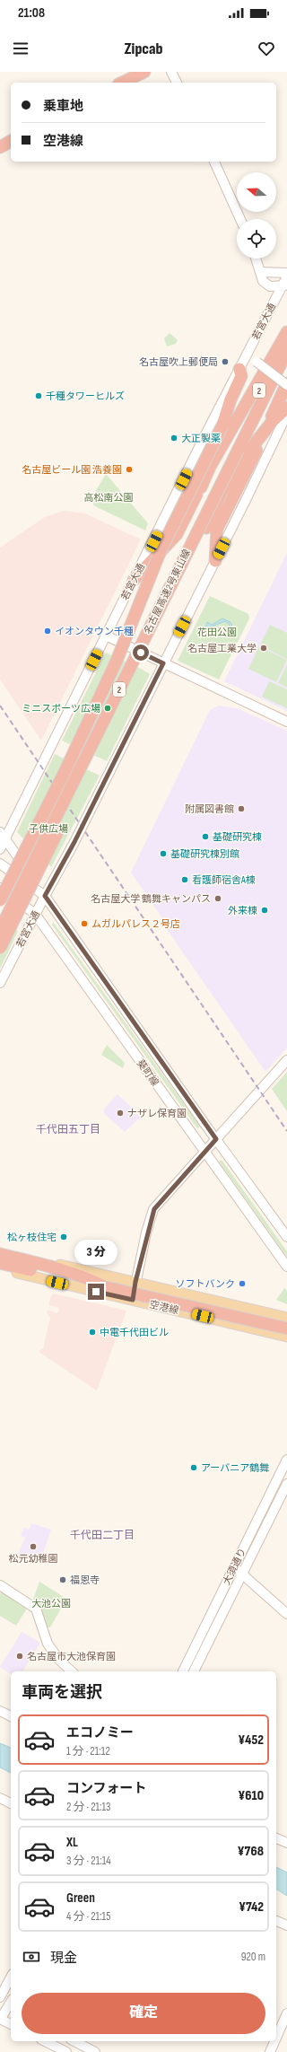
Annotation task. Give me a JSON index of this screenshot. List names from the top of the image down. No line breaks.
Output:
{"streets":{"highway":["2","名古屋高速2号東山線"],"main road":["空港線"],"street":["若宮大通","葵町線","大須通り"]},"crossings":[["若宮大通","葵町線"]],"districts":["千代田五丁目","千代田二丁目"],"parks":["高松南公園","花田公園","子供広場","大池公園"],"places":["名古屋吹上郵便局","千種タワーヒルズ","大正製薬","名古屋ビール園 浩養園","イオンタウン千種","名古屋工業大学","ミニスポーツ広場","附属図書館","基礎研究棟","基礎研究棟別館","看護師宿舎A棟","名古屋大学 鶴舞キャンパス","外来棟","ムガルパレス２号店","ナザレ保育園","松ヶ枝住宅","ソフトバンク","中電千代田ビル","アーバニア鶴舞","松元幼稚園","福恩寺","名古屋市大池保育園"],"north":"left","page":{"status":"21:08","header":"Zipcab","banner":["乗車地","空港線"],"bubble":"3 分","heading":"車両を選択","list":[{"name":"エコノミー","note":"1 分 · 21:12","value":"¥452"},{"name":"コンフォート","note":"2 分 · 21:13","value":"¥610"},{"name":"XL","note":"3 分 · 21:14","value":"¥768"},{"name":"Green","note":"4 分 · 21:15","value":"¥742"}],"pay":["現金","920 m"],"buttons":"確定"}}
